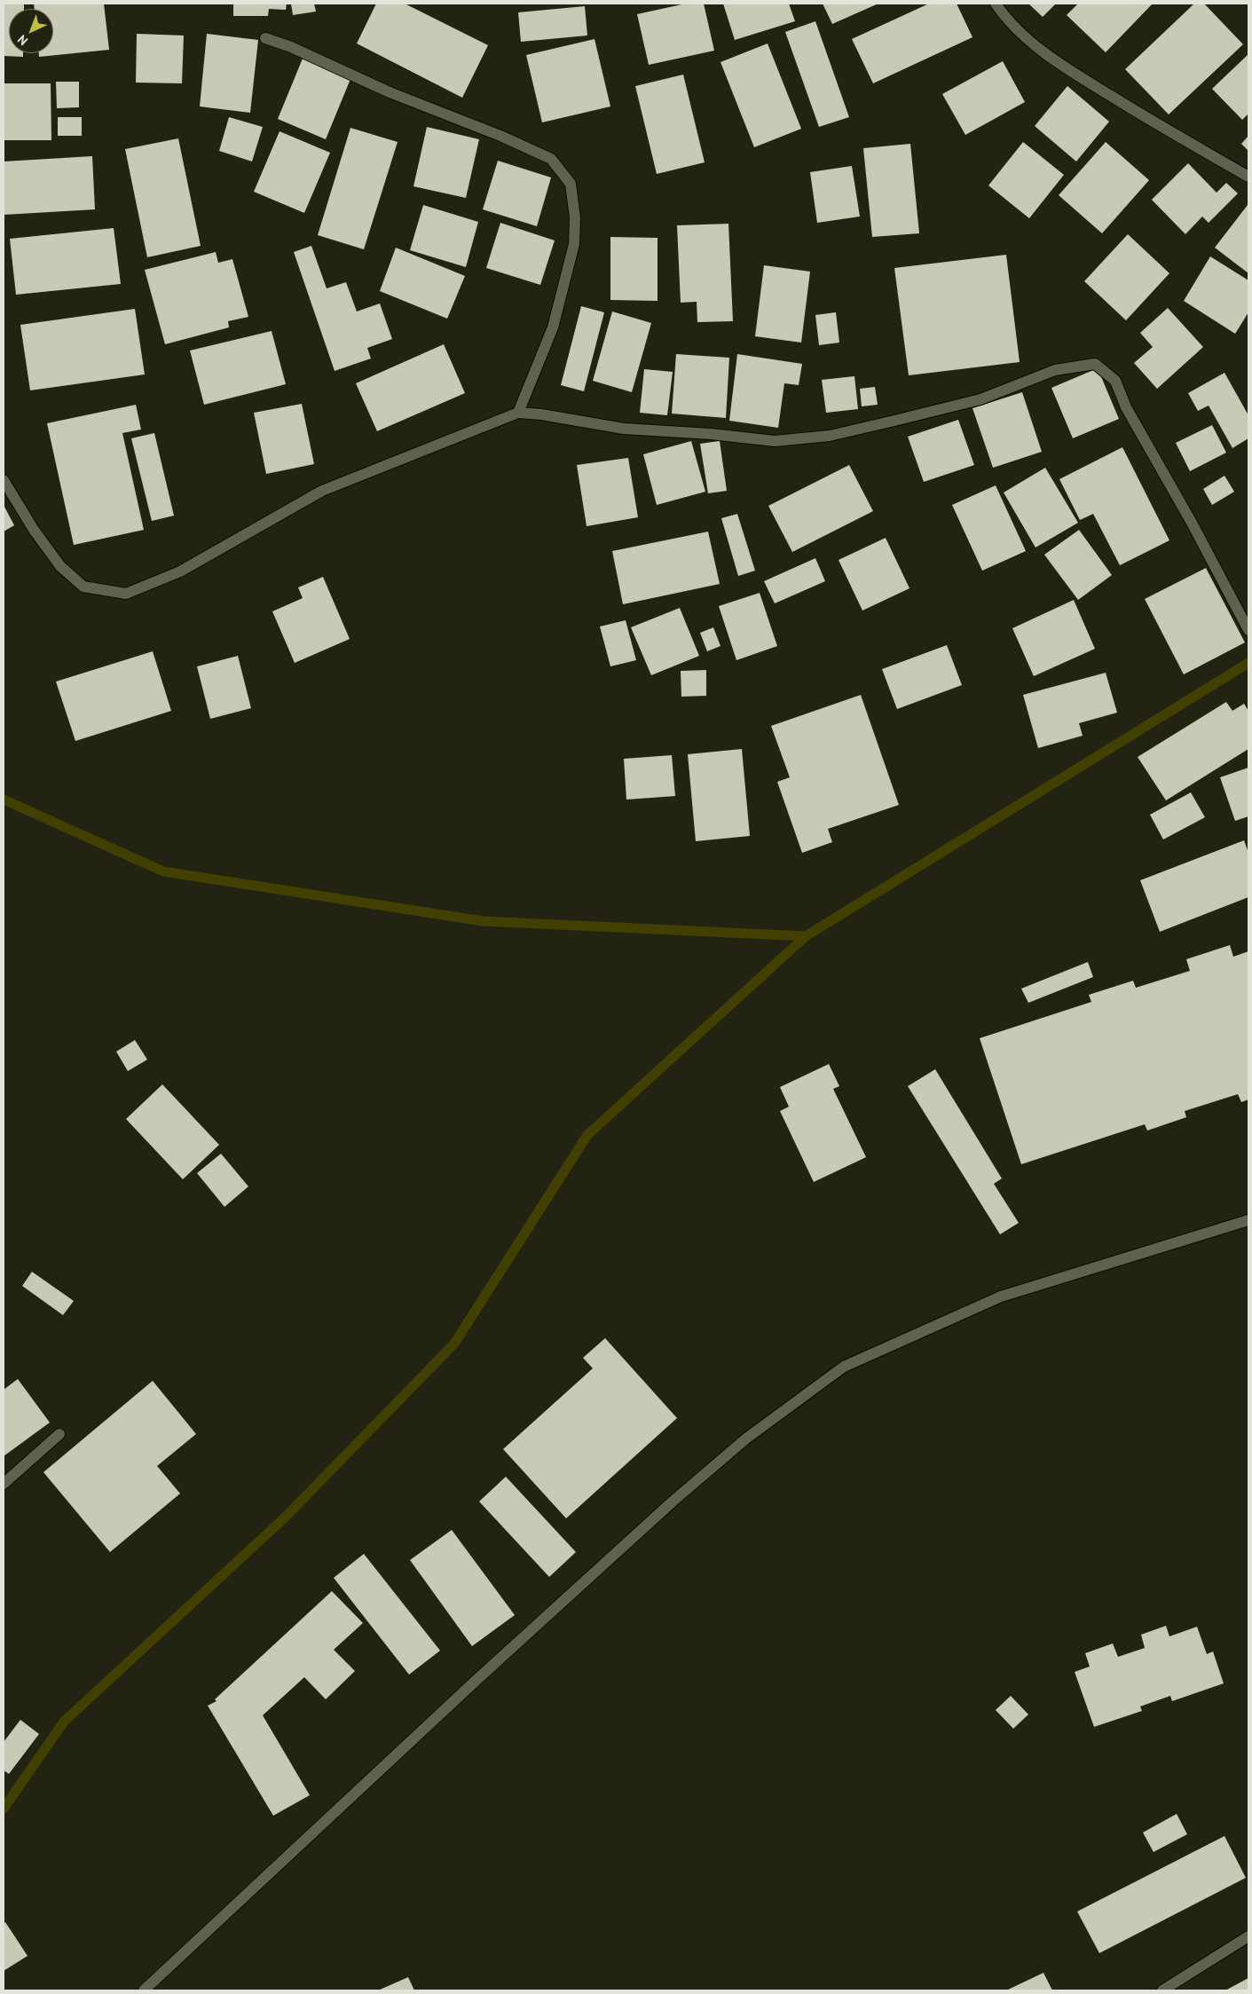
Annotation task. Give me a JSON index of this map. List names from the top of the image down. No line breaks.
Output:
{"north":"bottom left"}
